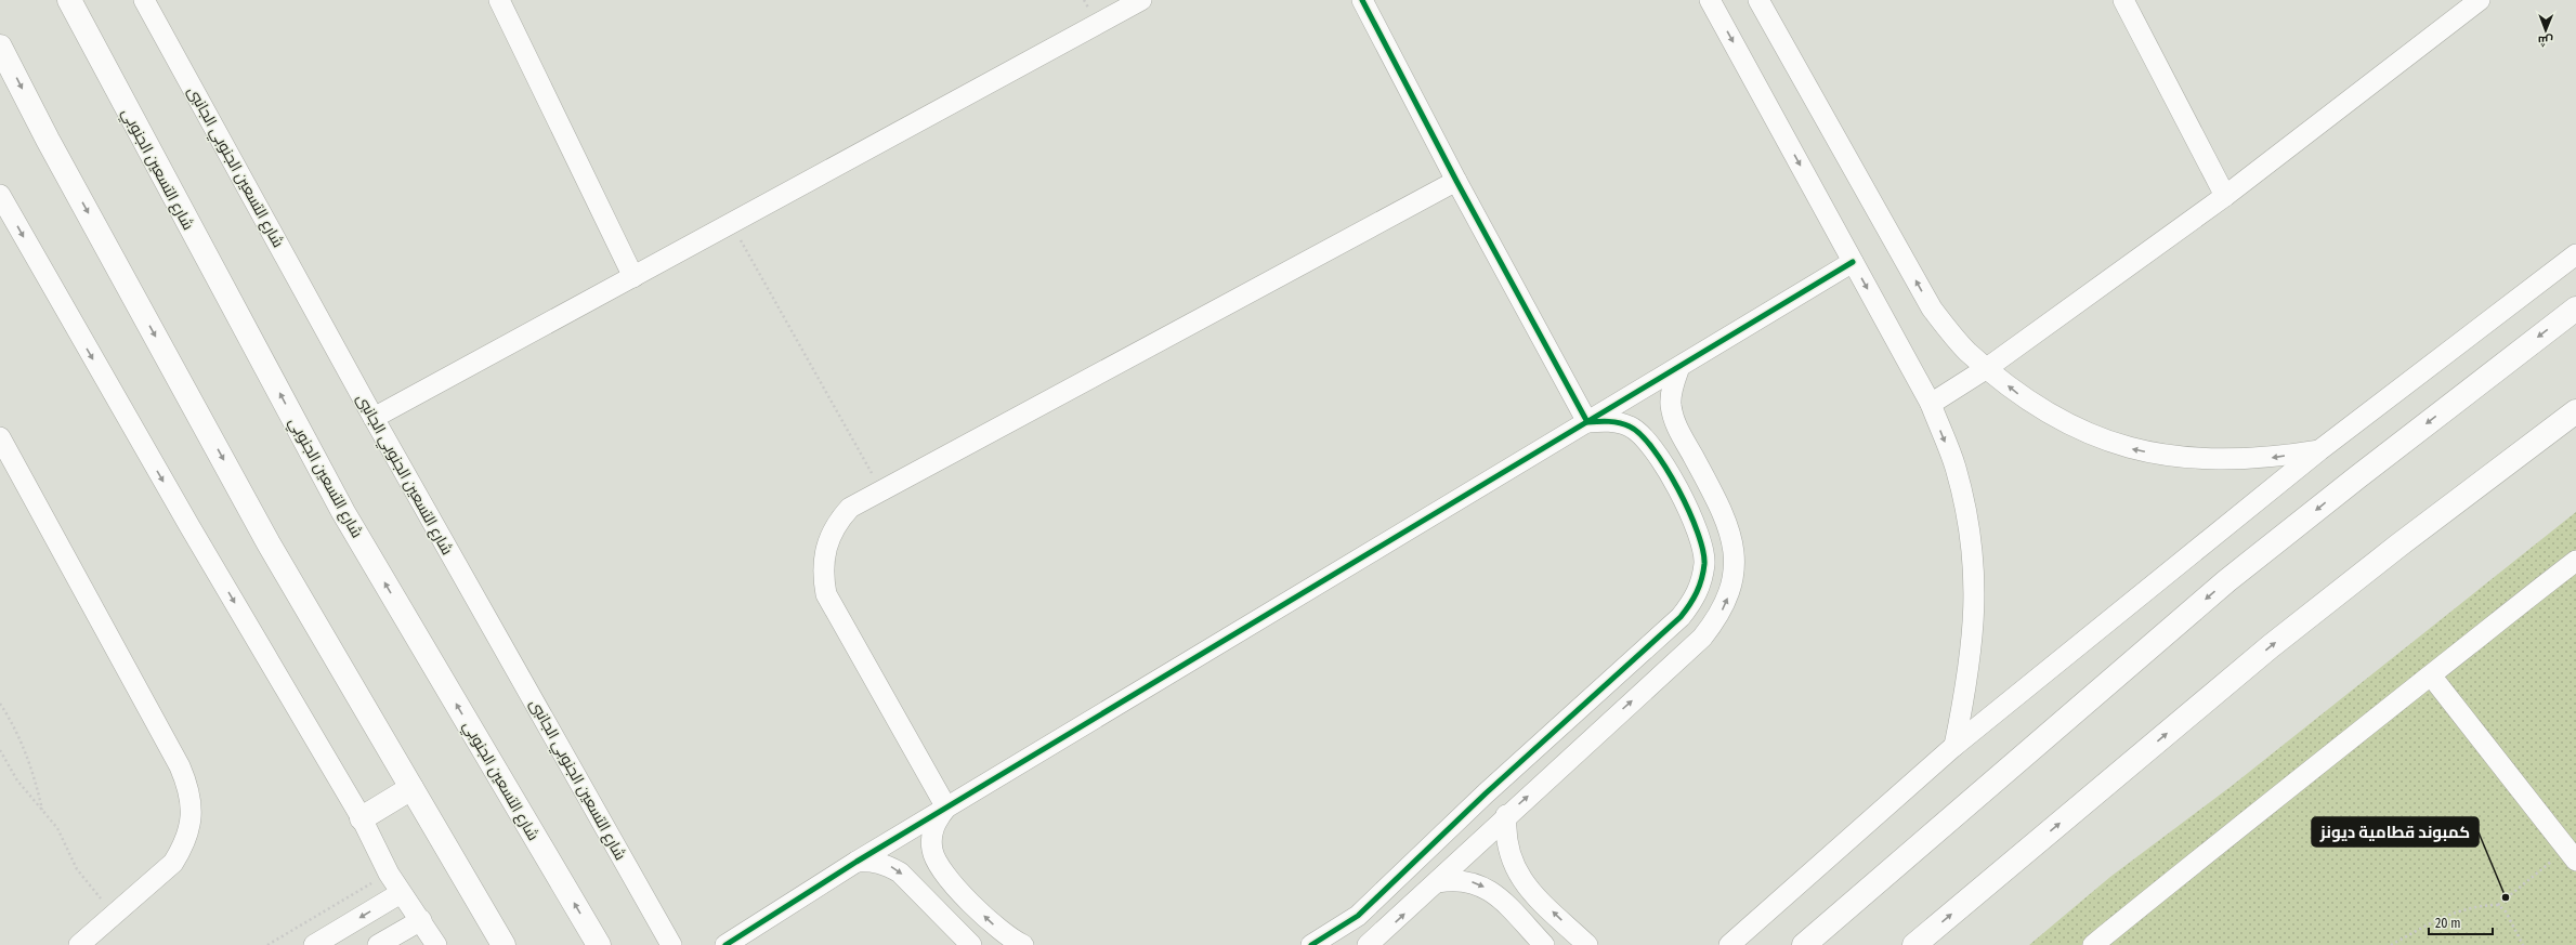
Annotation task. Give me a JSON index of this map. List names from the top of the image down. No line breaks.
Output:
{"streets":{"main road":["شارع التسعين الجنوبي"],"street":["شارع التسعين الجنوبي الجانبى"]},"places":["كمبوند قطامية ديونز"],"scale_bar":"20 m","north":"bottom"}
